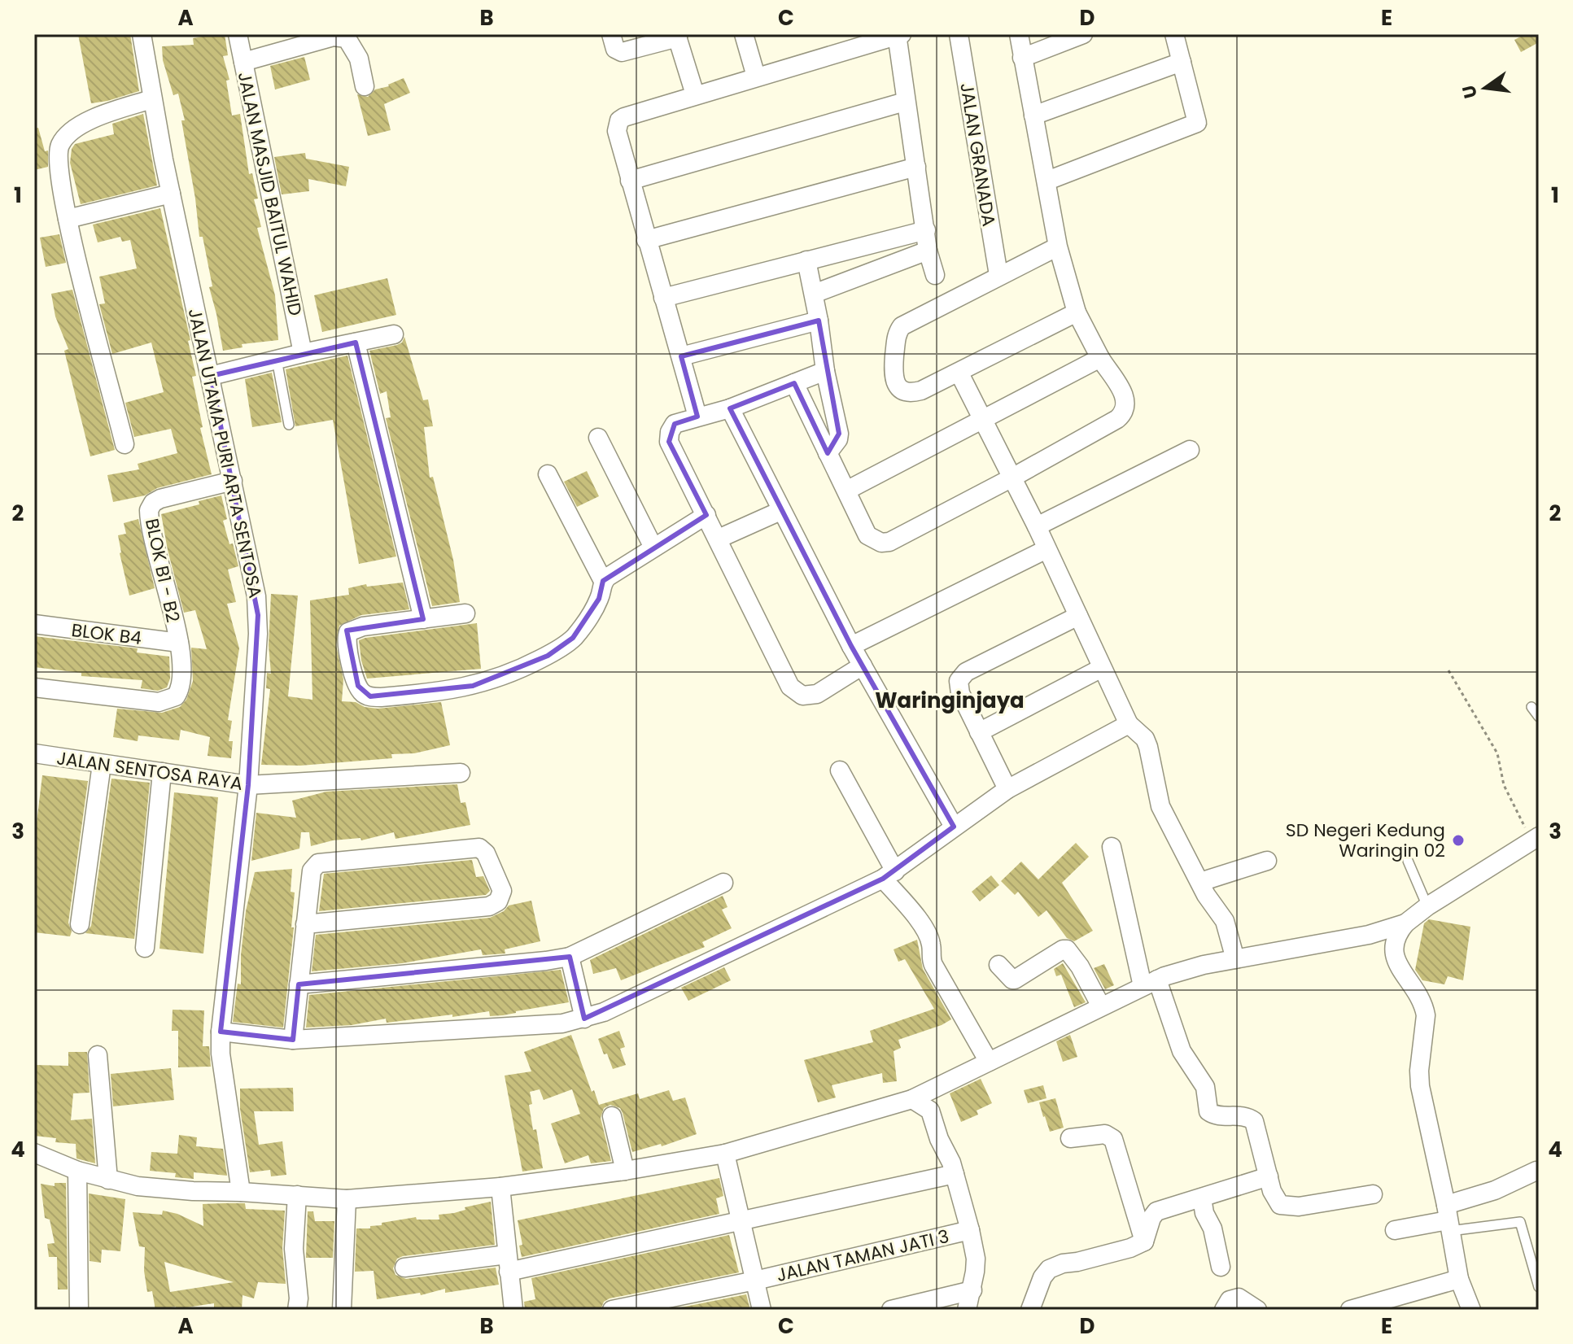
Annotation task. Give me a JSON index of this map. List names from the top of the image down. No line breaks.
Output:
{"streets":{"street":["JALAN GRANADA","JALAN MASJID BAITUL WAHID","JALAN UTAMA PURI ARTA SENTOSA","BLOK B1 - B2","BLOK B4","JALAN SENTOSA RAYA","JALAN TAMAN JATI 3"]},"crossings":[["JALAN UTAMA PURI ARTA SENTOSA","BLOK B1 - B2"],["JALAN UTAMA PURI ARTA SENTOSA","JALAN SENTOSA RAYA"],["BLOK B1 - B2","BLOK B4"]],"districts":["Waringinjaya"],"places":["SD Negeri Kedung Waringin 02"],"north":"left","grid":{"columns":["A","B","C","D","E"],"rows":["1","2","3","4"]}}
